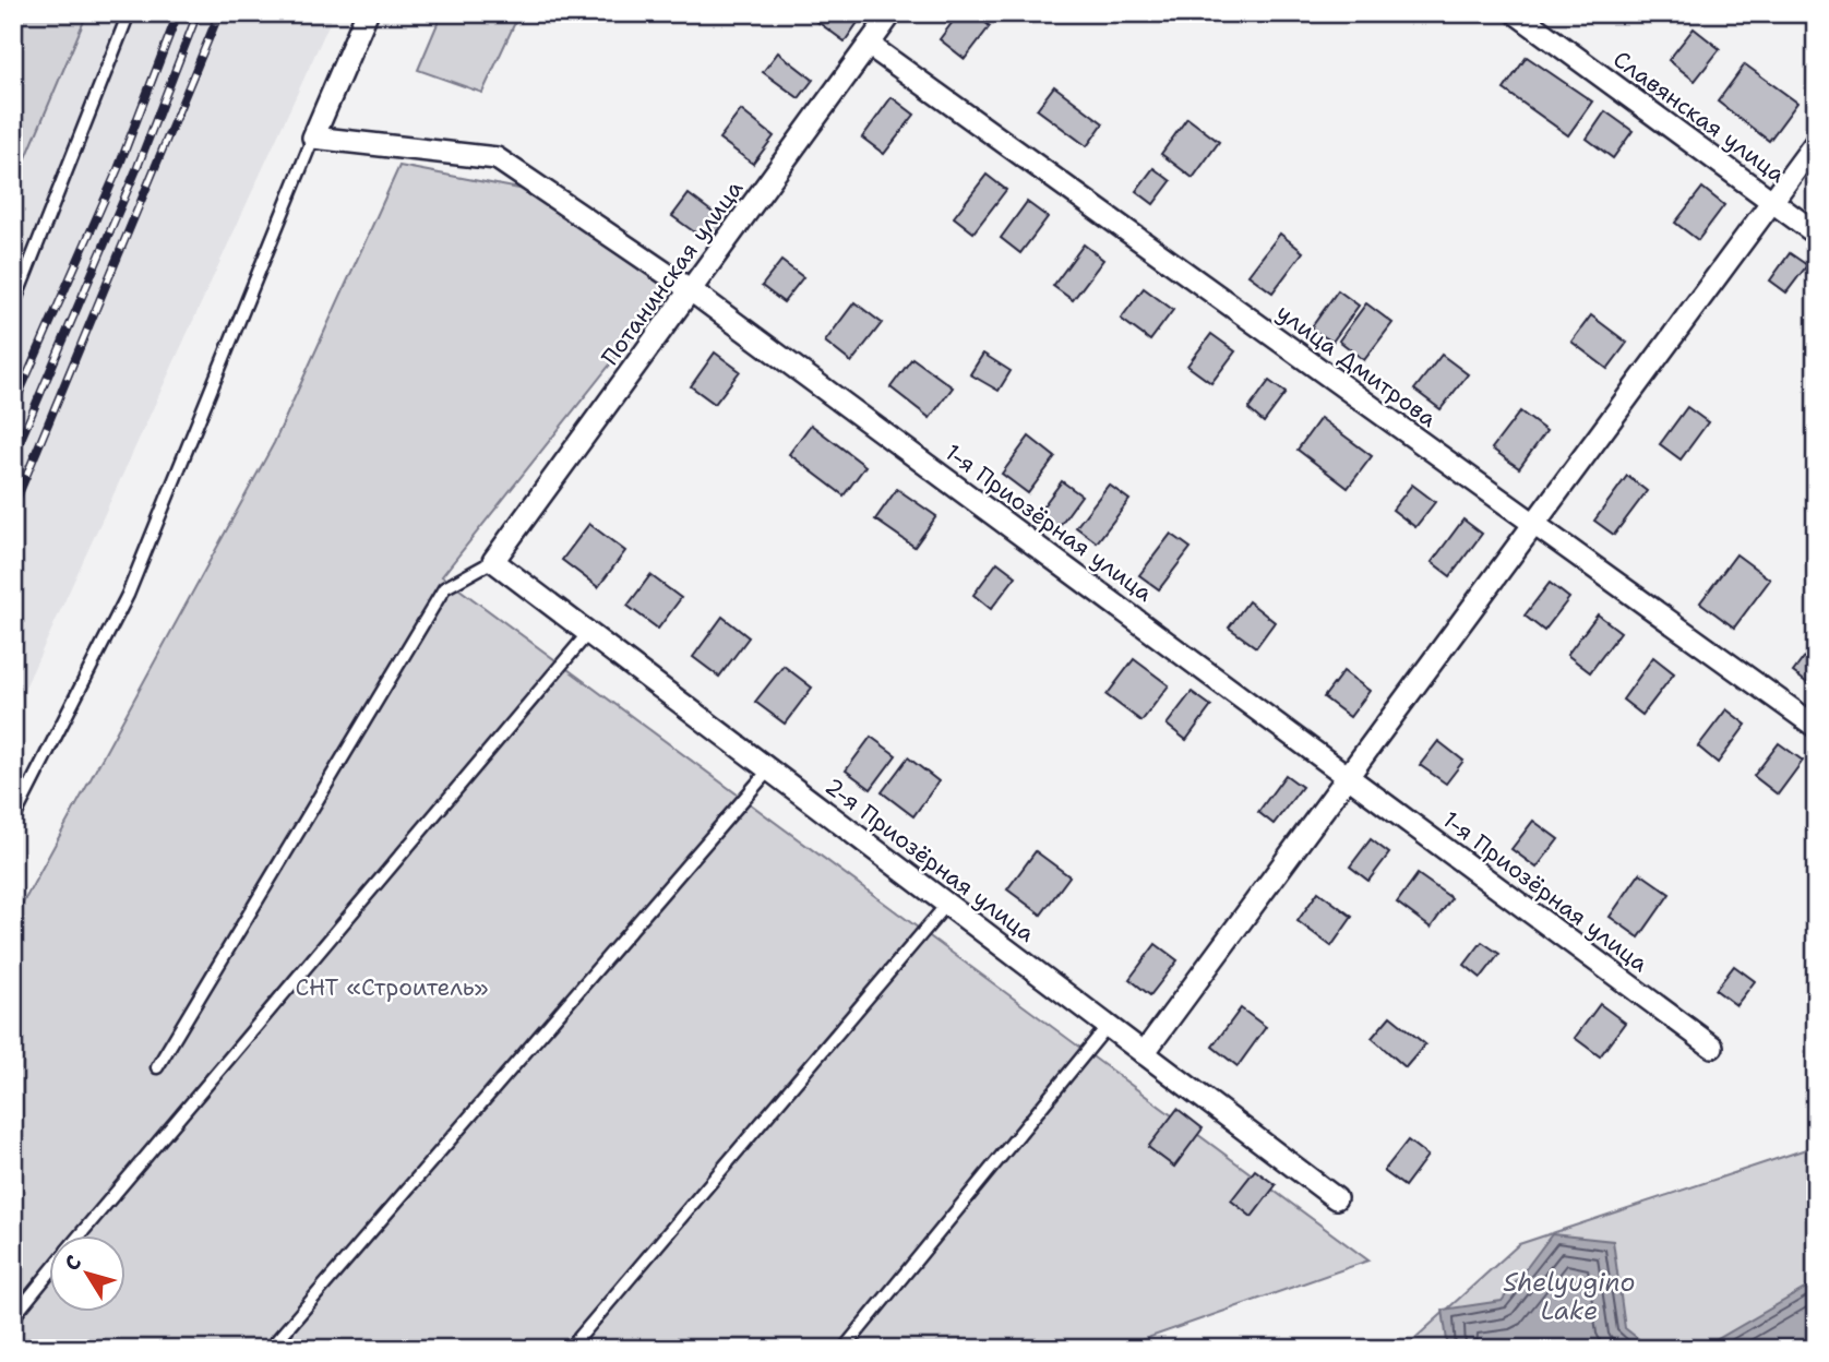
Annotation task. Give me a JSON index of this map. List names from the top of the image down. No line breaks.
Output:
{"streets":{"street":["Славянская улица","Потанинская улица","улица Дмитрова","1-я Приозёрная улица","2-я Приозёрная улица"]},"crossings":[["Потанинская улица","улица Дмитрова"],["Потанинская улица","1-я Приозёрная улица"],["Потанинская улица","2-я Приозёрная улица"]],"water":["Shelyugino Lake"],"parks":["СНТ «Строитель»"],"north":"top left"}
